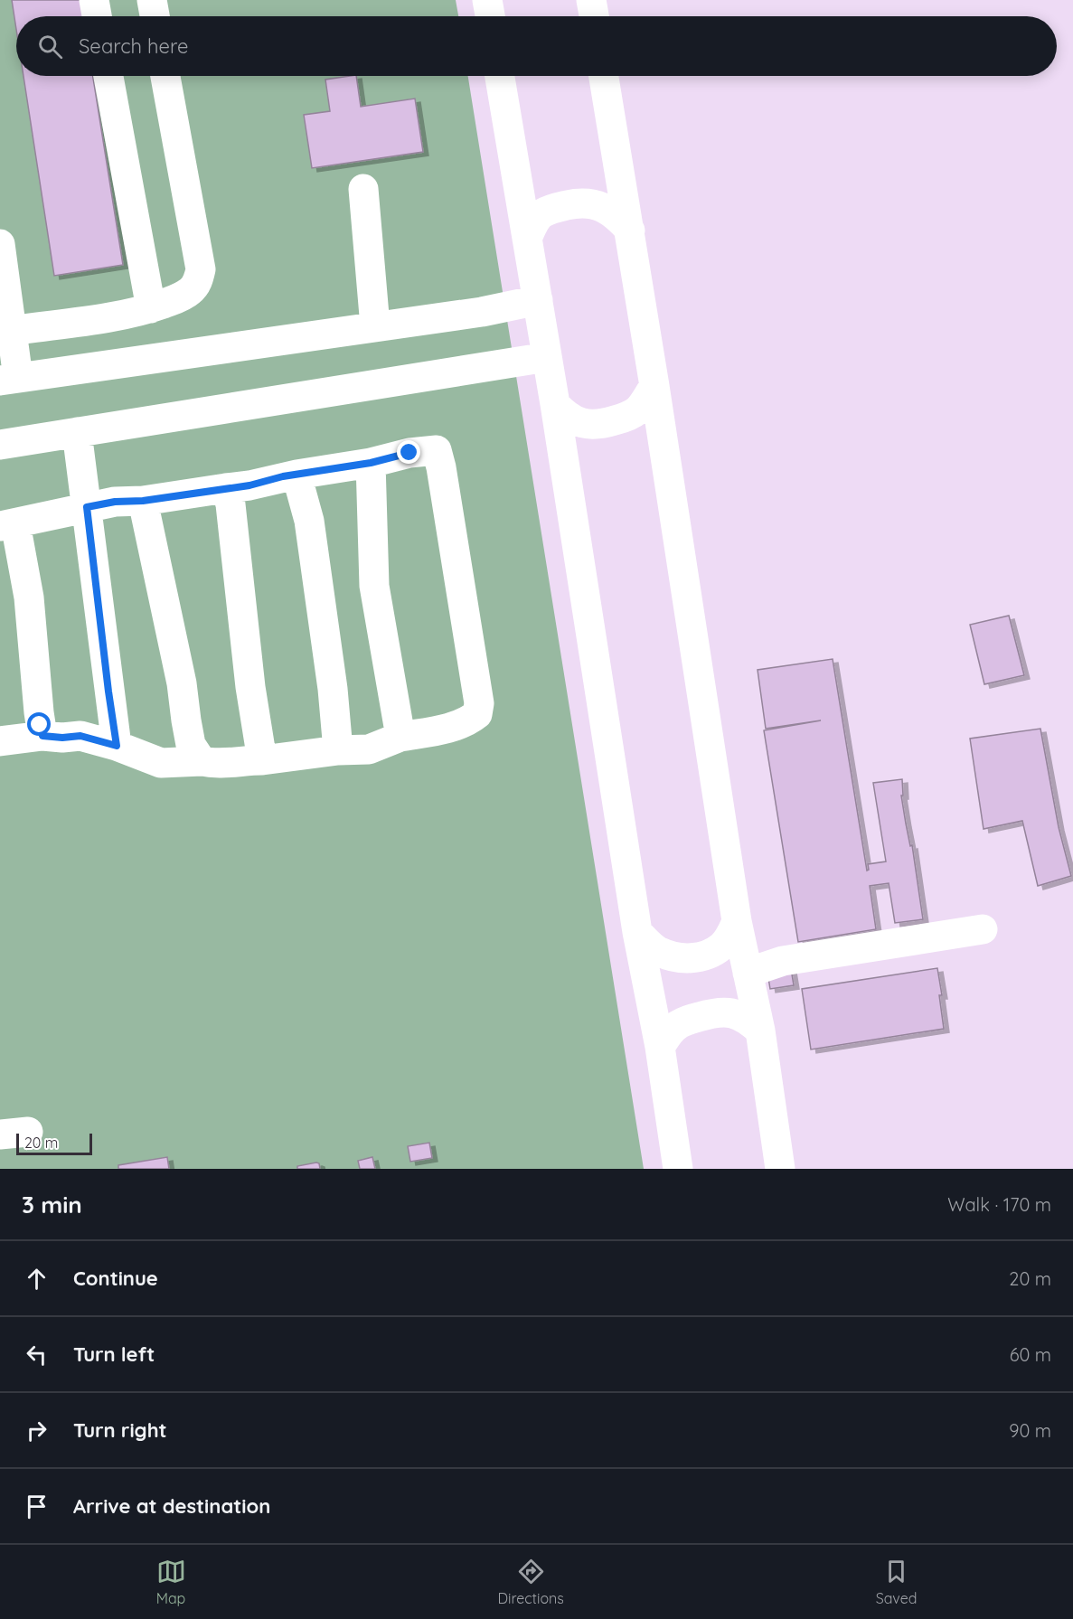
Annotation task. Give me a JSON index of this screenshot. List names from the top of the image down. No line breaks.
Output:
{"scale_bar":"20 m","page":{"search":"Search here","scale":"20 m","heading":["3 min","Walk · 170 m"],"list":[["Continue","20 m"],["Turn left","60 m"],["Turn right","90 m"],"Arrive at destination"],"nav":["Map","Directions","Saved"]}}
